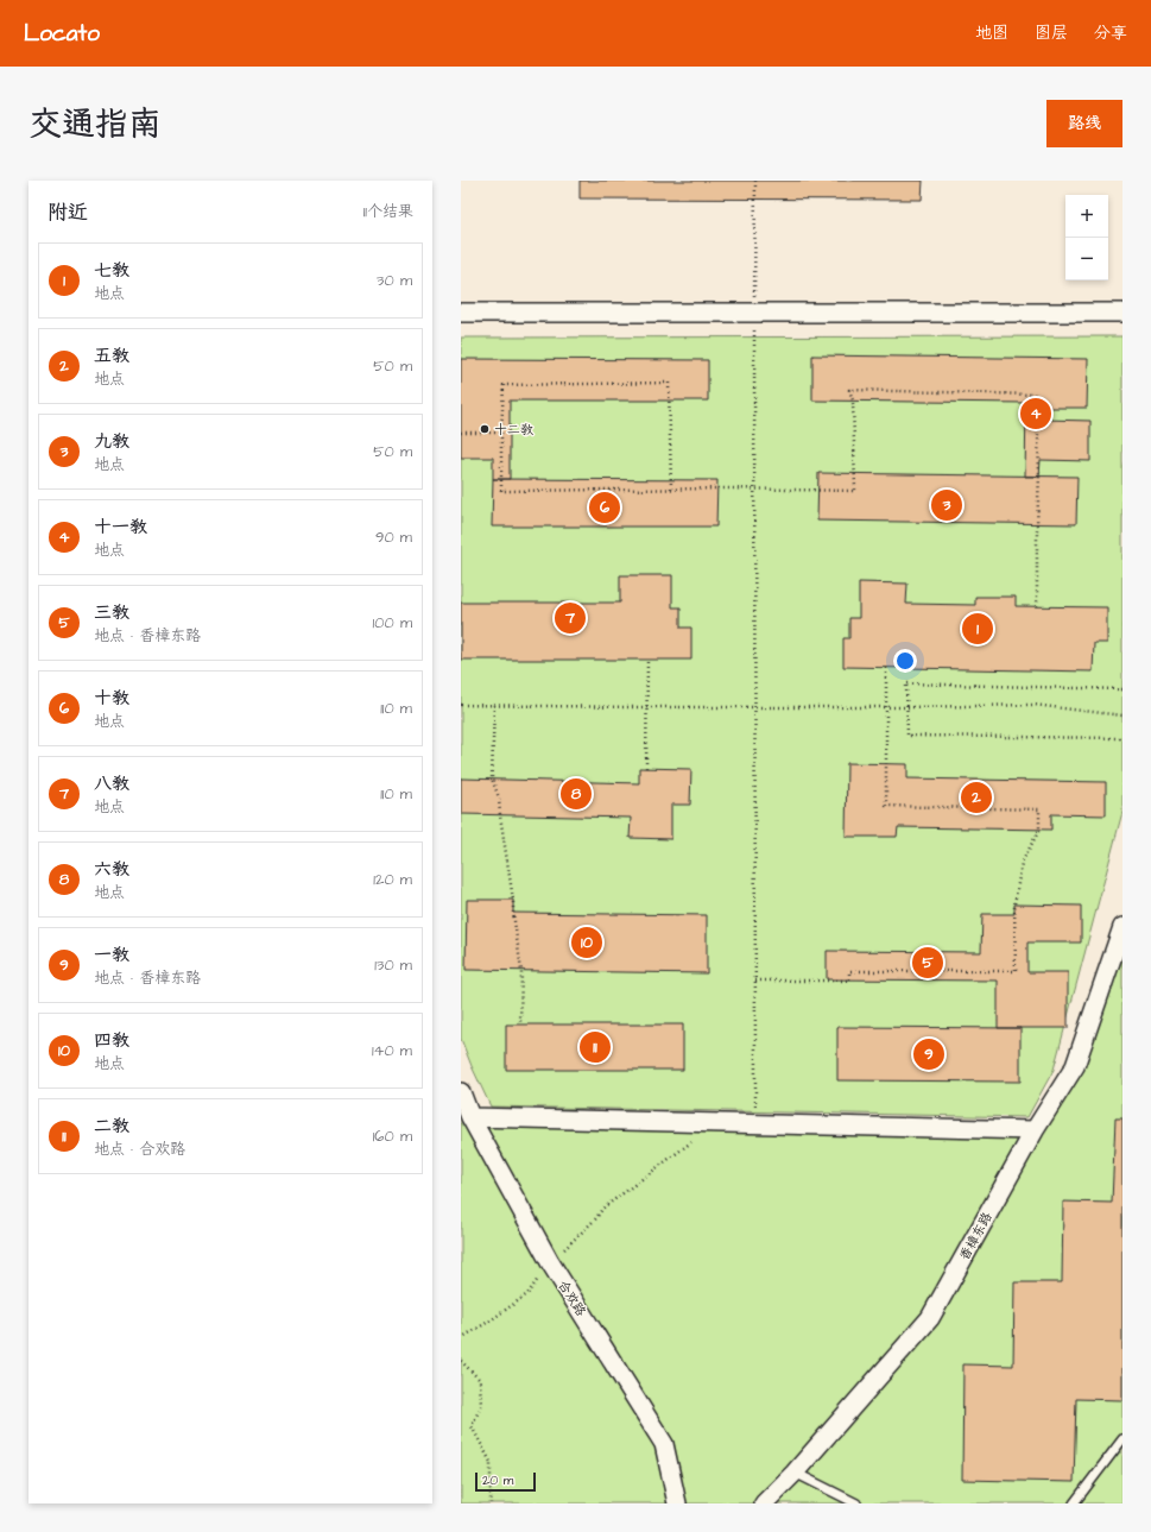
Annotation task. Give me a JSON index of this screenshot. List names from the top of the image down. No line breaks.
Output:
{"streets":{"street":["香樟东路","合欢路"]},"places":["十二教"],"scale_bar":"20 m","page":{"header":"Locato","nav":["地图","图层","分享"],"title":"交通指南","buttons":"路线","heading":["附近","11个结果"],"map_buttons":["+","−"],"list":[{"mark":"1","name":"七教","note":"地点","value":"30 m"},{"mark":"2","name":"五教","note":"地点","value":"50 m"},{"mark":"3","name":"九教","note":"地点","value":"50 m"},{"mark":"4","name":"十一教","note":"地点","value":"90 m"},{"mark":"5","name":"三教","note":"地点 · 香樟东路","value":"100 m"},{"mark":"6","name":"十教","note":"地点","value":"110 m"},{"mark":"7","name":"八教","note":"地点","value":"110 m"},{"mark":"8","name":"六教","note":"地点","value":"120 m"},{"mark":"9","name":"一教","note":"地点 · 香樟东路","value":"130 m"},{"mark":"10","name":"四教","note":"地点","value":"140 m"},{"mark":"11","name":"二教","note":"地点 · 合欢路","value":"160 m"}],"pins":["4","3","6","7","1","8","2","10","5","11","9"],"scale":"20 m"}}
